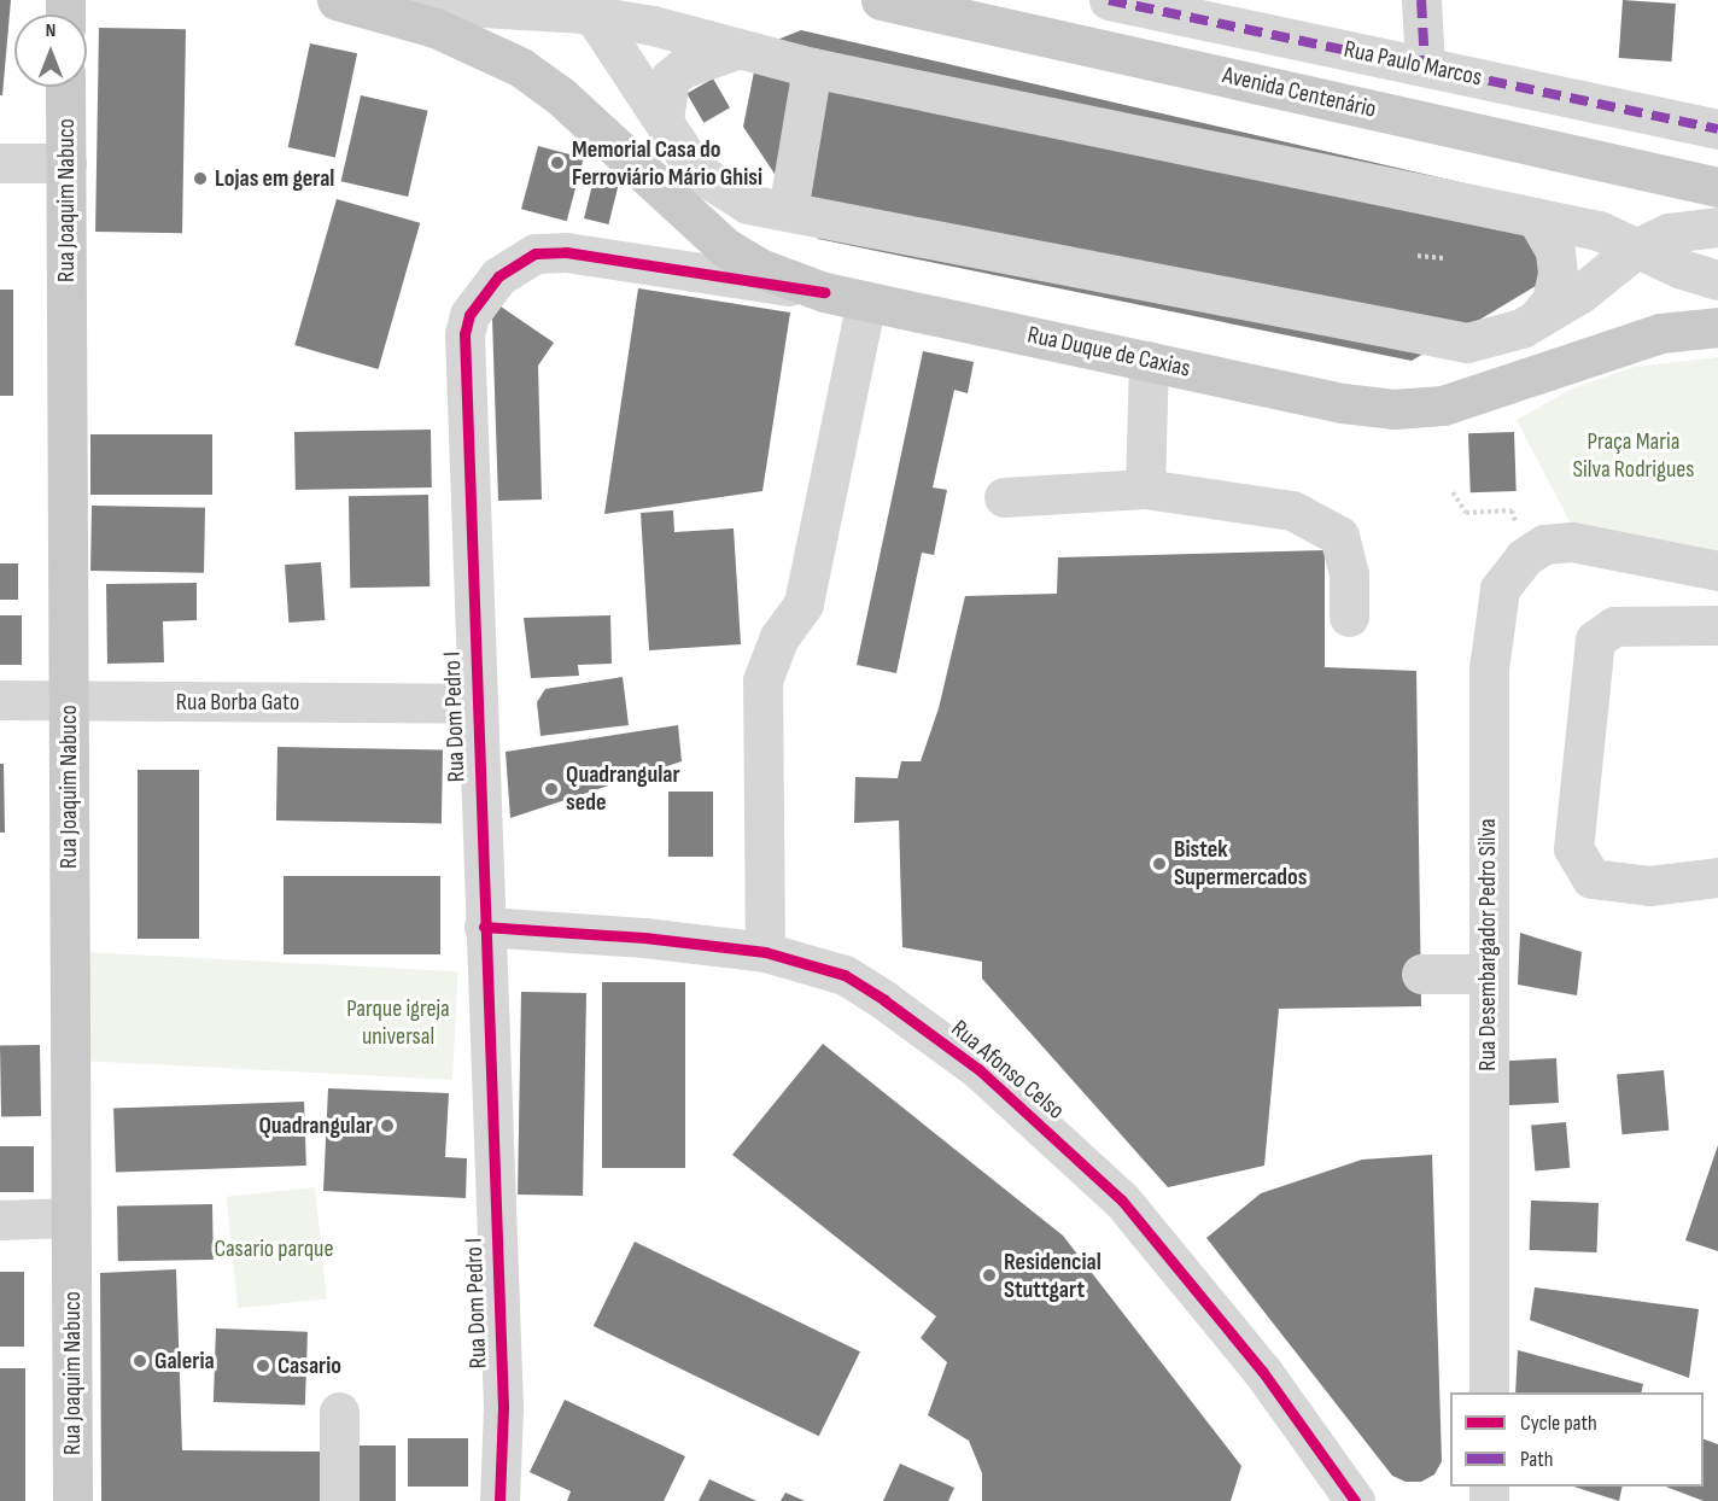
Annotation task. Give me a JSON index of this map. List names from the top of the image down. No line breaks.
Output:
{"streets":{"main road":["Avenida Centenário","Rua Joaquim Nabuco","Rua Duque de Caxias"],"street":["Rua Paulo Marcos","Rua Borba Gato","Rua Dom Pedro I","Rua Desembargador Pedro Silva","Rua Afonso Celso"]},"crossings":[["Rua Joaquim Nabuco","Rua Borba Gato"],["Rua Duque de Caxias","Rua Dom Pedro I"],["Rua Borba Gato","Rua Dom Pedro I"],["Rua Dom Pedro I","Rua Afonso Celso"]],"parks":["Praça Maria Silva Rodrigues","Parque igreja universal","Casario parque"],"places":["Memorial Casa do Ferroviário Mário Ghisi","Lojas em geral","Quadrangular sede","Bistek Supermercados","Quadrangular","Residencial Stuttgart","Galeria","Casario"],"legend":["Cycle path","Path"],"north":"top"}
